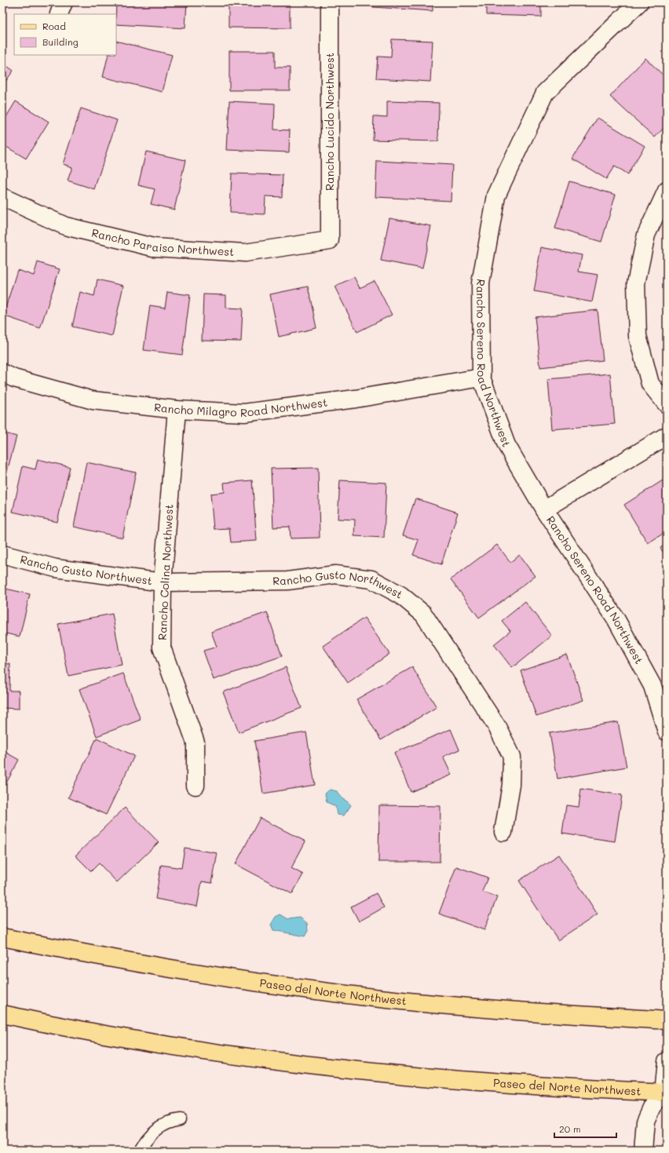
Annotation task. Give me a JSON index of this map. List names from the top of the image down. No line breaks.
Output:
{"streets":{"main road":["Paseo del Norte Northwest"],"street":["Rancho Lucido Northwest","Rancho Paraiso Northwest","Rancho Sereno Road Northwest","Rancho Milagro Road Northwest","Rancho Gusto Northwest","Rancho Colina Northwest"]},"crossings":[["Rancho Lucido Northwest","Rancho Paraiso Northwest"],["Rancho Sereno Road Northwest","Rancho Milagro Road Northwest"],["Rancho Milagro Road Northwest","Rancho Colina Northwest"],["Rancho Gusto Northwest","Rancho Colina Northwest"]],"legend":["Road","Building"],"scale_bar":"20 m"}
